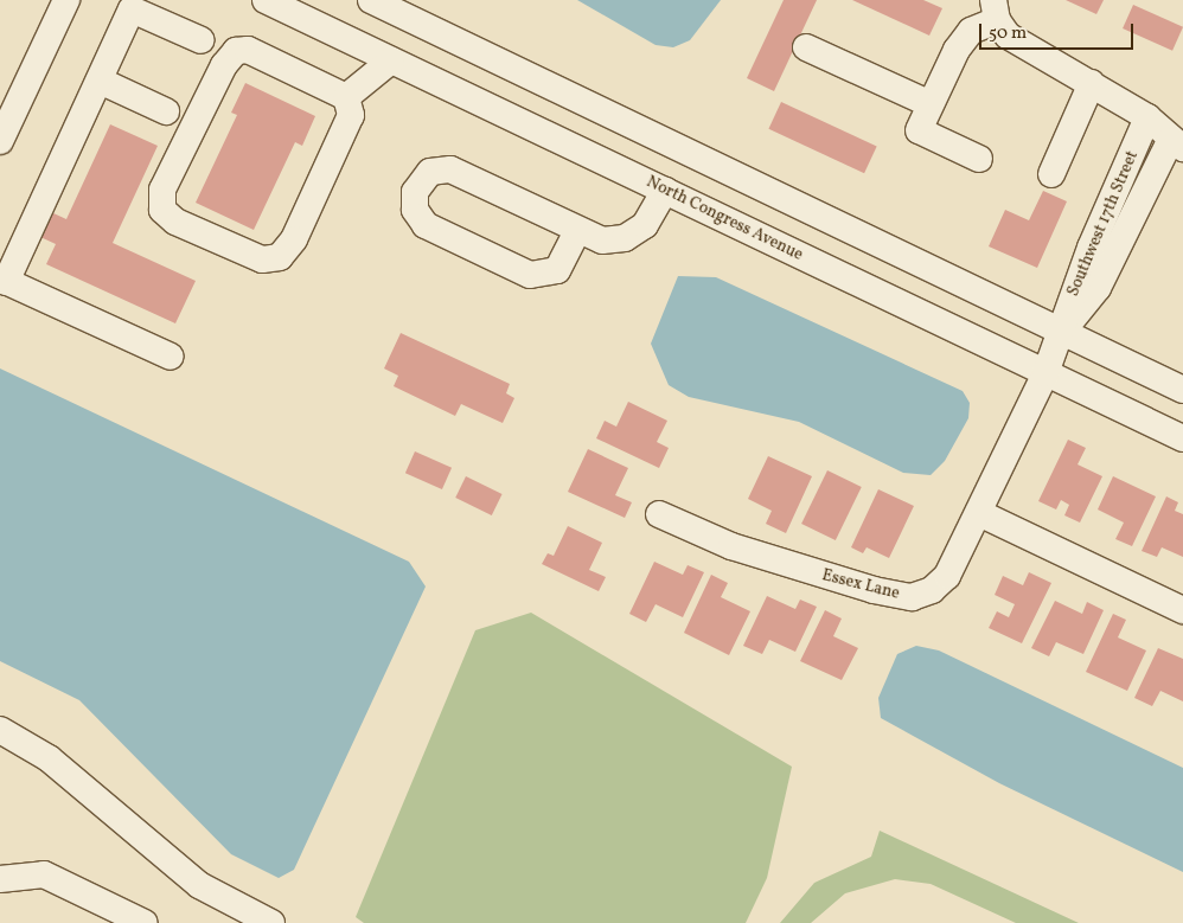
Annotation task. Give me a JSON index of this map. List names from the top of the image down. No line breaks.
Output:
{"streets":{"street":["North Congress Avenue","Southwest 17th Street","Essex Lane"]},"crossings":[["North Congress Avenue","Southwest 17th Street"],["Southwest 17th Street","Essex Lane"]],"scale_bar":"50 m"}
